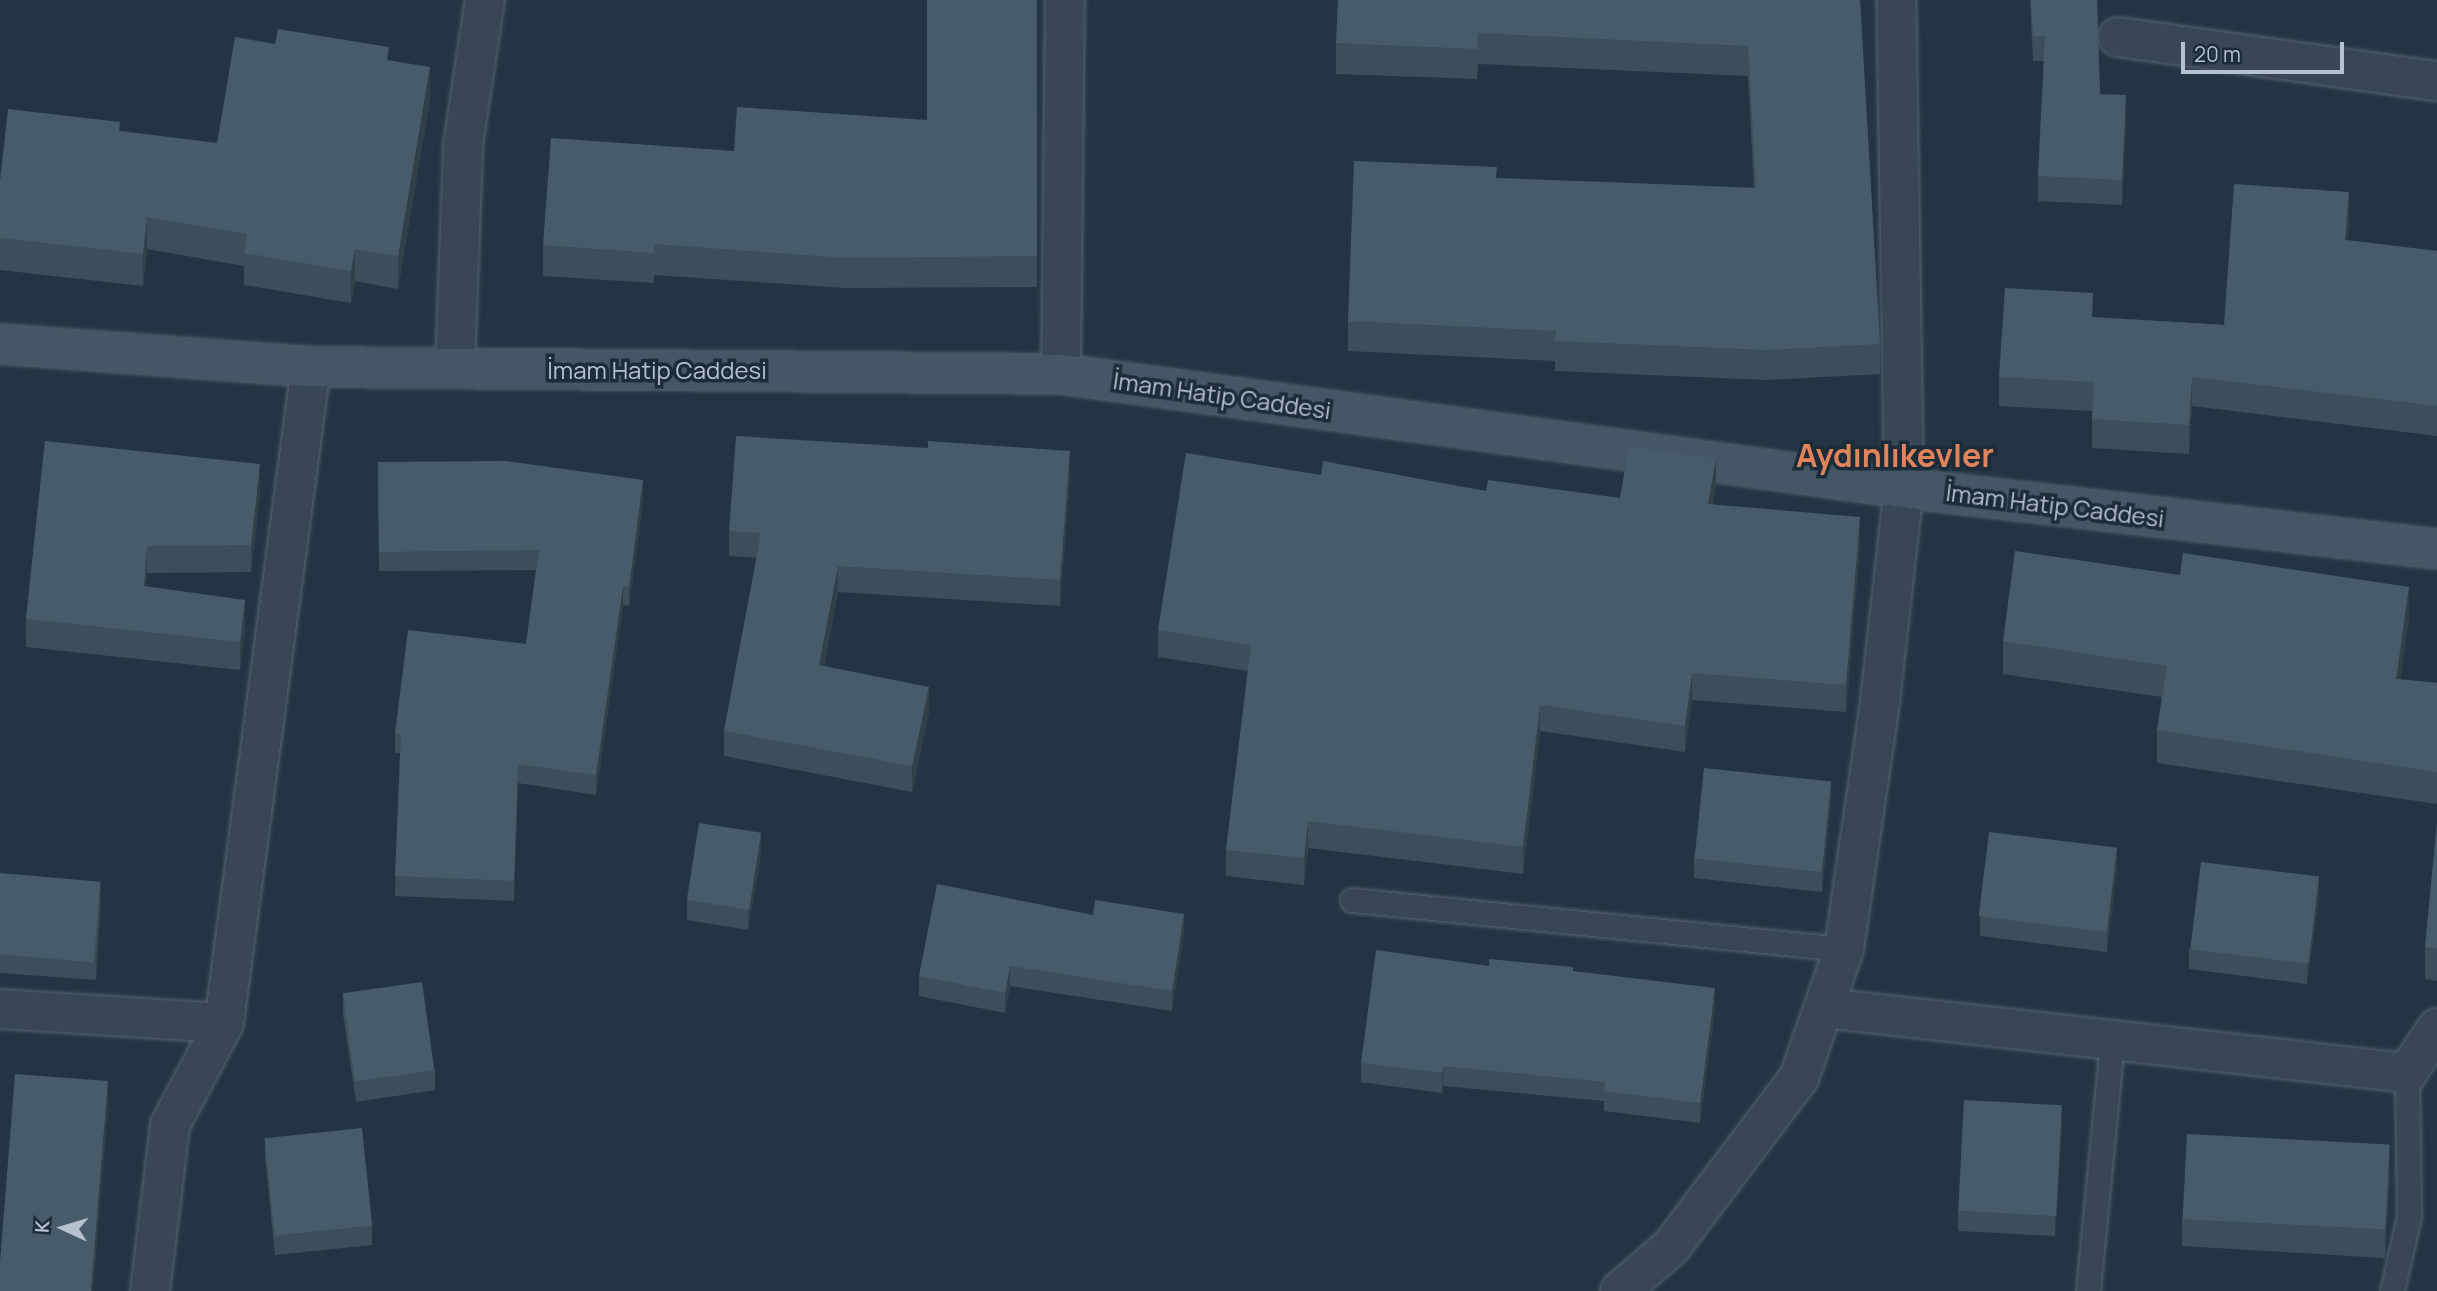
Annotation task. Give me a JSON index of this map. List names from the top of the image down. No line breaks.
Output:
{"streets":{"street":["İmam Hatip Caddesi"]},"districts":["Aydınlıkevler"],"scale_bar":"20 m","north":"left"}
